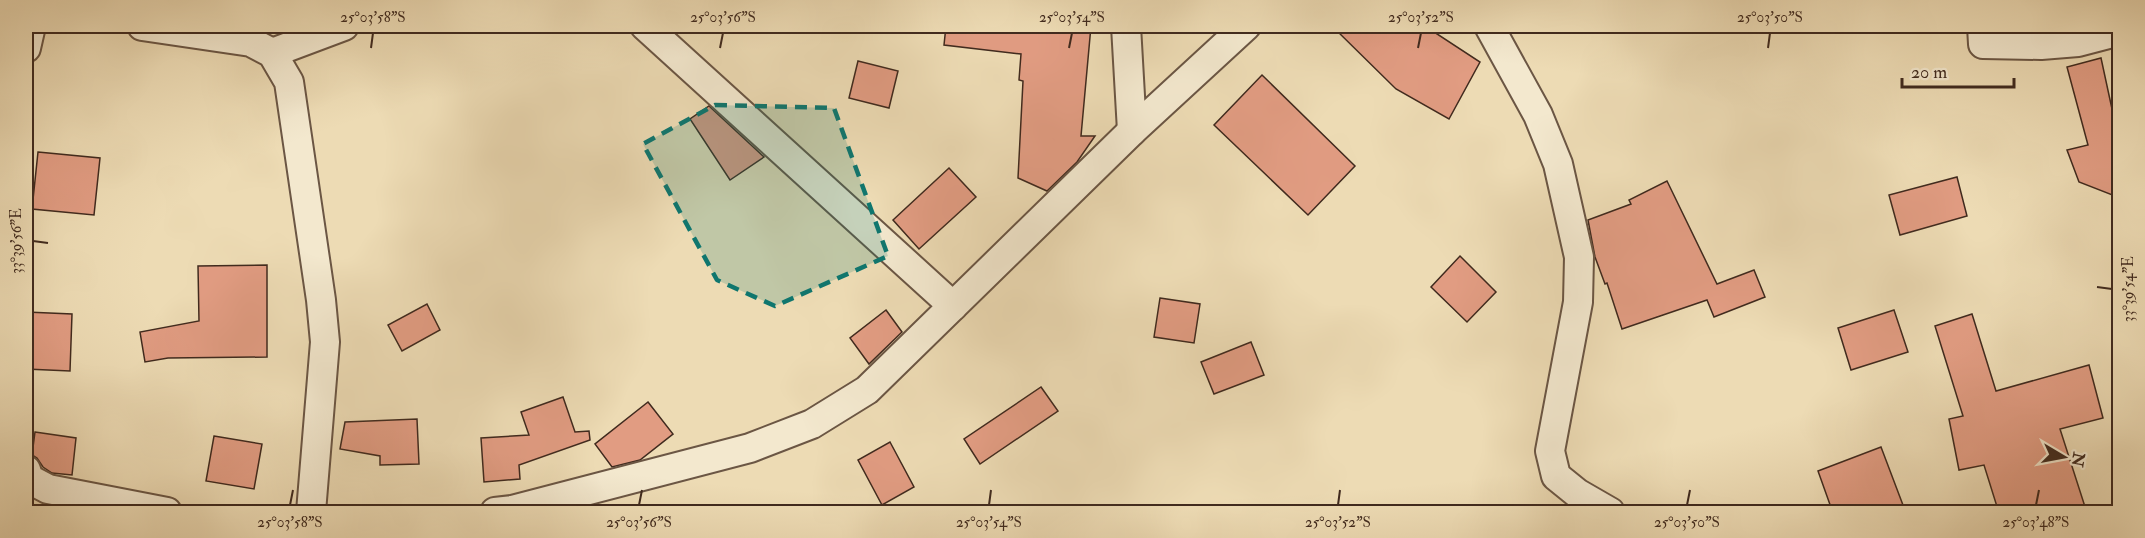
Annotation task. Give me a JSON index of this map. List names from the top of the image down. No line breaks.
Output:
{"scale_bar":"20 m","north":"right","coordinates":["25°03'58\"S","25°03'56\"S","25°03'54\"S","25°03'52\"S","25°03'50\"S","33°39'56\"E","33°39'54\"E","25°03'48\"S"]}
